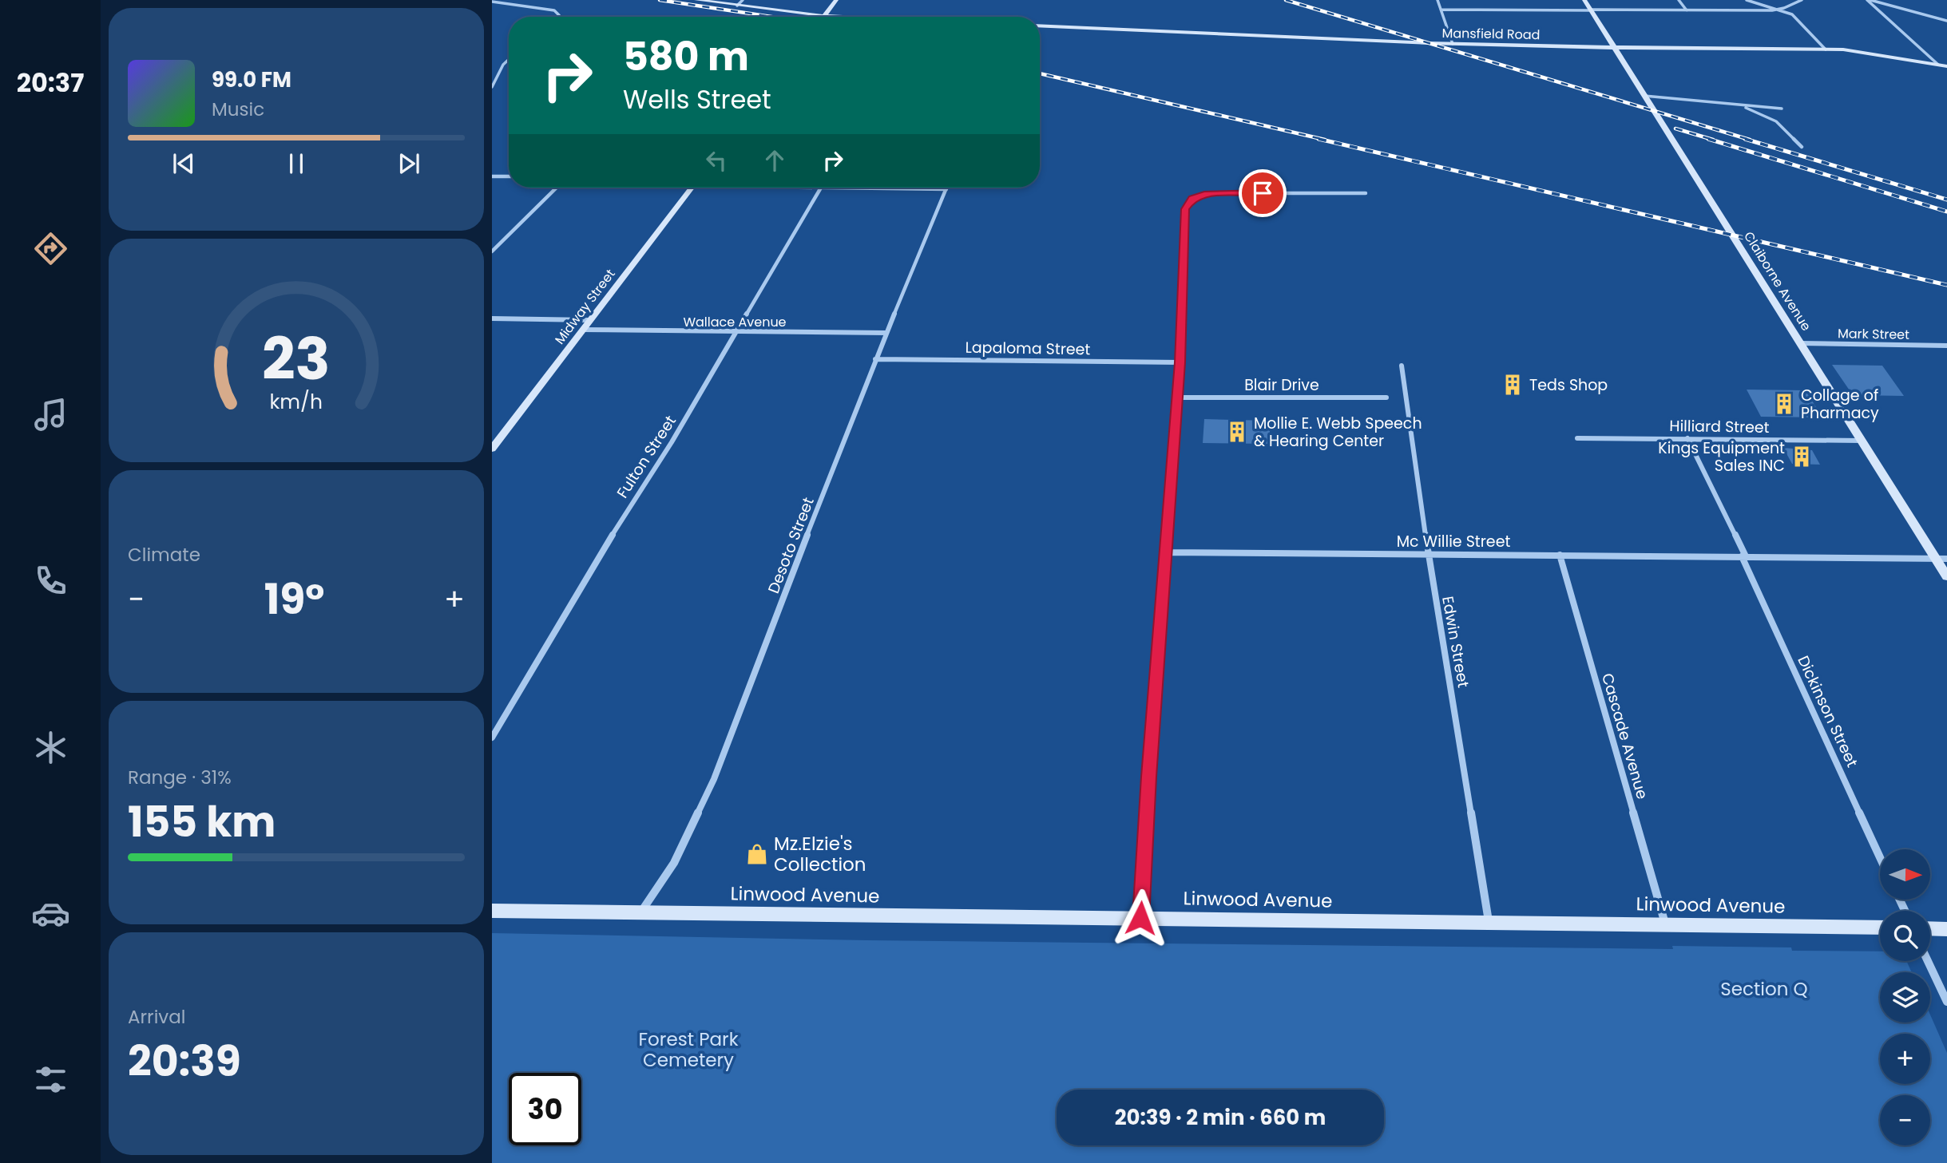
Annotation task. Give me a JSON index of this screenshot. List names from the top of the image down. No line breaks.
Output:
{"streets":{"main road":["Mansfield Road","Claiborne Avenue","Midway Street","Linwood Avenue"],"street":["Wallace Avenue","Mark Street","Lapaloma Street","Blair Drive","Hilliard Street","Fulton Street","Mc Willie Street","Desoto Street","Edwin Street","Dickinson Street","Cascade Avenue"]},"crossings":[["Mansfield Road","Claiborne Avenue"],["Claiborne Avenue","Mark Street"],["Claiborne Avenue","Hilliard Street"],["Claiborne Avenue","Mc Willie Street"],["Midway Street","Wallace Avenue"],["Wallace Avenue","Fulton Street"],["Wallace Avenue","Desoto Street"],["Lapaloma Street","Desoto Street"],["Hilliard Street","Dickinson Street"],["Mc Willie Street","Edwin Street"],["Mc Willie Street","Dickinson Street"],["Mc Willie Street","Cascade Avenue"],["Desoto Street","Linwood Avenue"],["Edwin Street","Linwood Avenue"],["Cascade Avenue","Linwood Avenue"]],"parks":["Section Q","Forest Park Cemetery"],"places":{"building":["Teds Shop","Collage of Pharmacy","Mollie E. Webb Speech & Hearing Center","Kings Equipment Sales INC"],"shop":["Mz.Elzie's Collection"]},"north":"right","page":{"tabs":"20:37","turn":["580 m","Wells Street"],"song":["99.0 FM","Music"],"tile":["Climate",["Range · 31%","155 km"],["Arrival","20:39"]],"heat":["−","19°","+"],"map_buttons":["+","−"],"limit":"30","trip":"20:39 · 2 min · 660 m","gauge":["23","km/h"]}}
